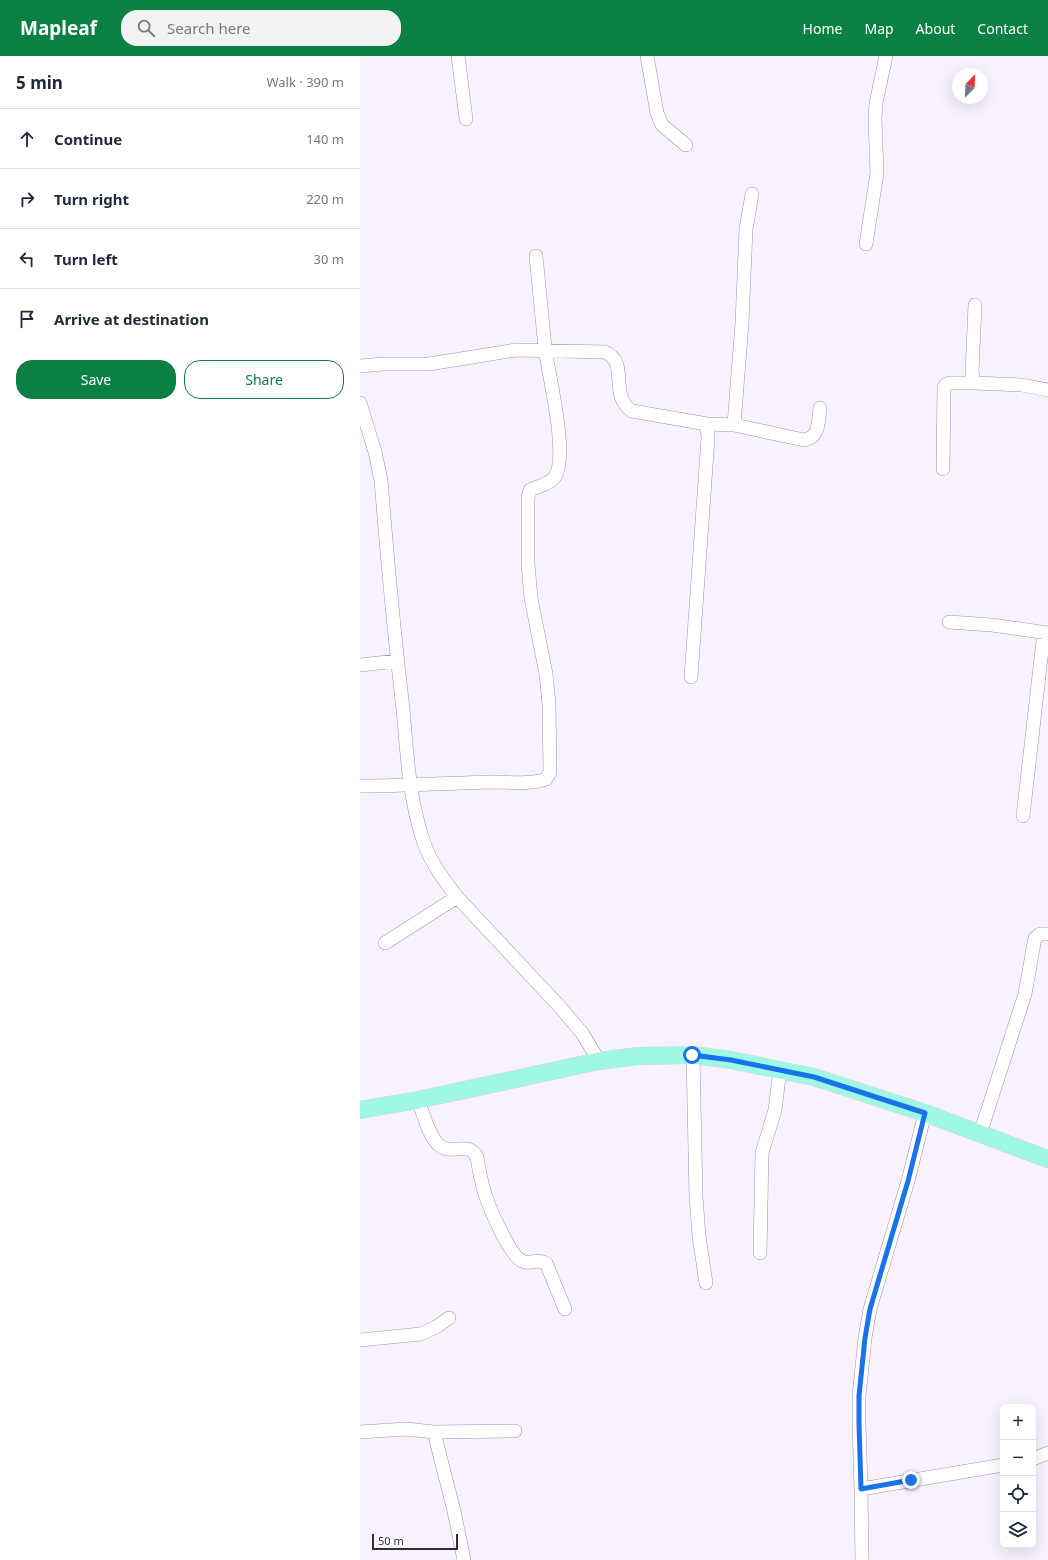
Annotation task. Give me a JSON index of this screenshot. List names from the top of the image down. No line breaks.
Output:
{"scale_bar":"50 m","north":"top right","page":{"header":"Mapleaf","search":"Search here","nav":["Home","Map","About","Contact"],"heading":["5 min","Walk · 390 m"],"list":[["Continue","140 m"],["Turn right","220 m"],["Turn left","30 m"],"Arrive at destination"],"buttons":["Save","Share"],"map_buttons":["+","−"],"scale":"50 m"}}
